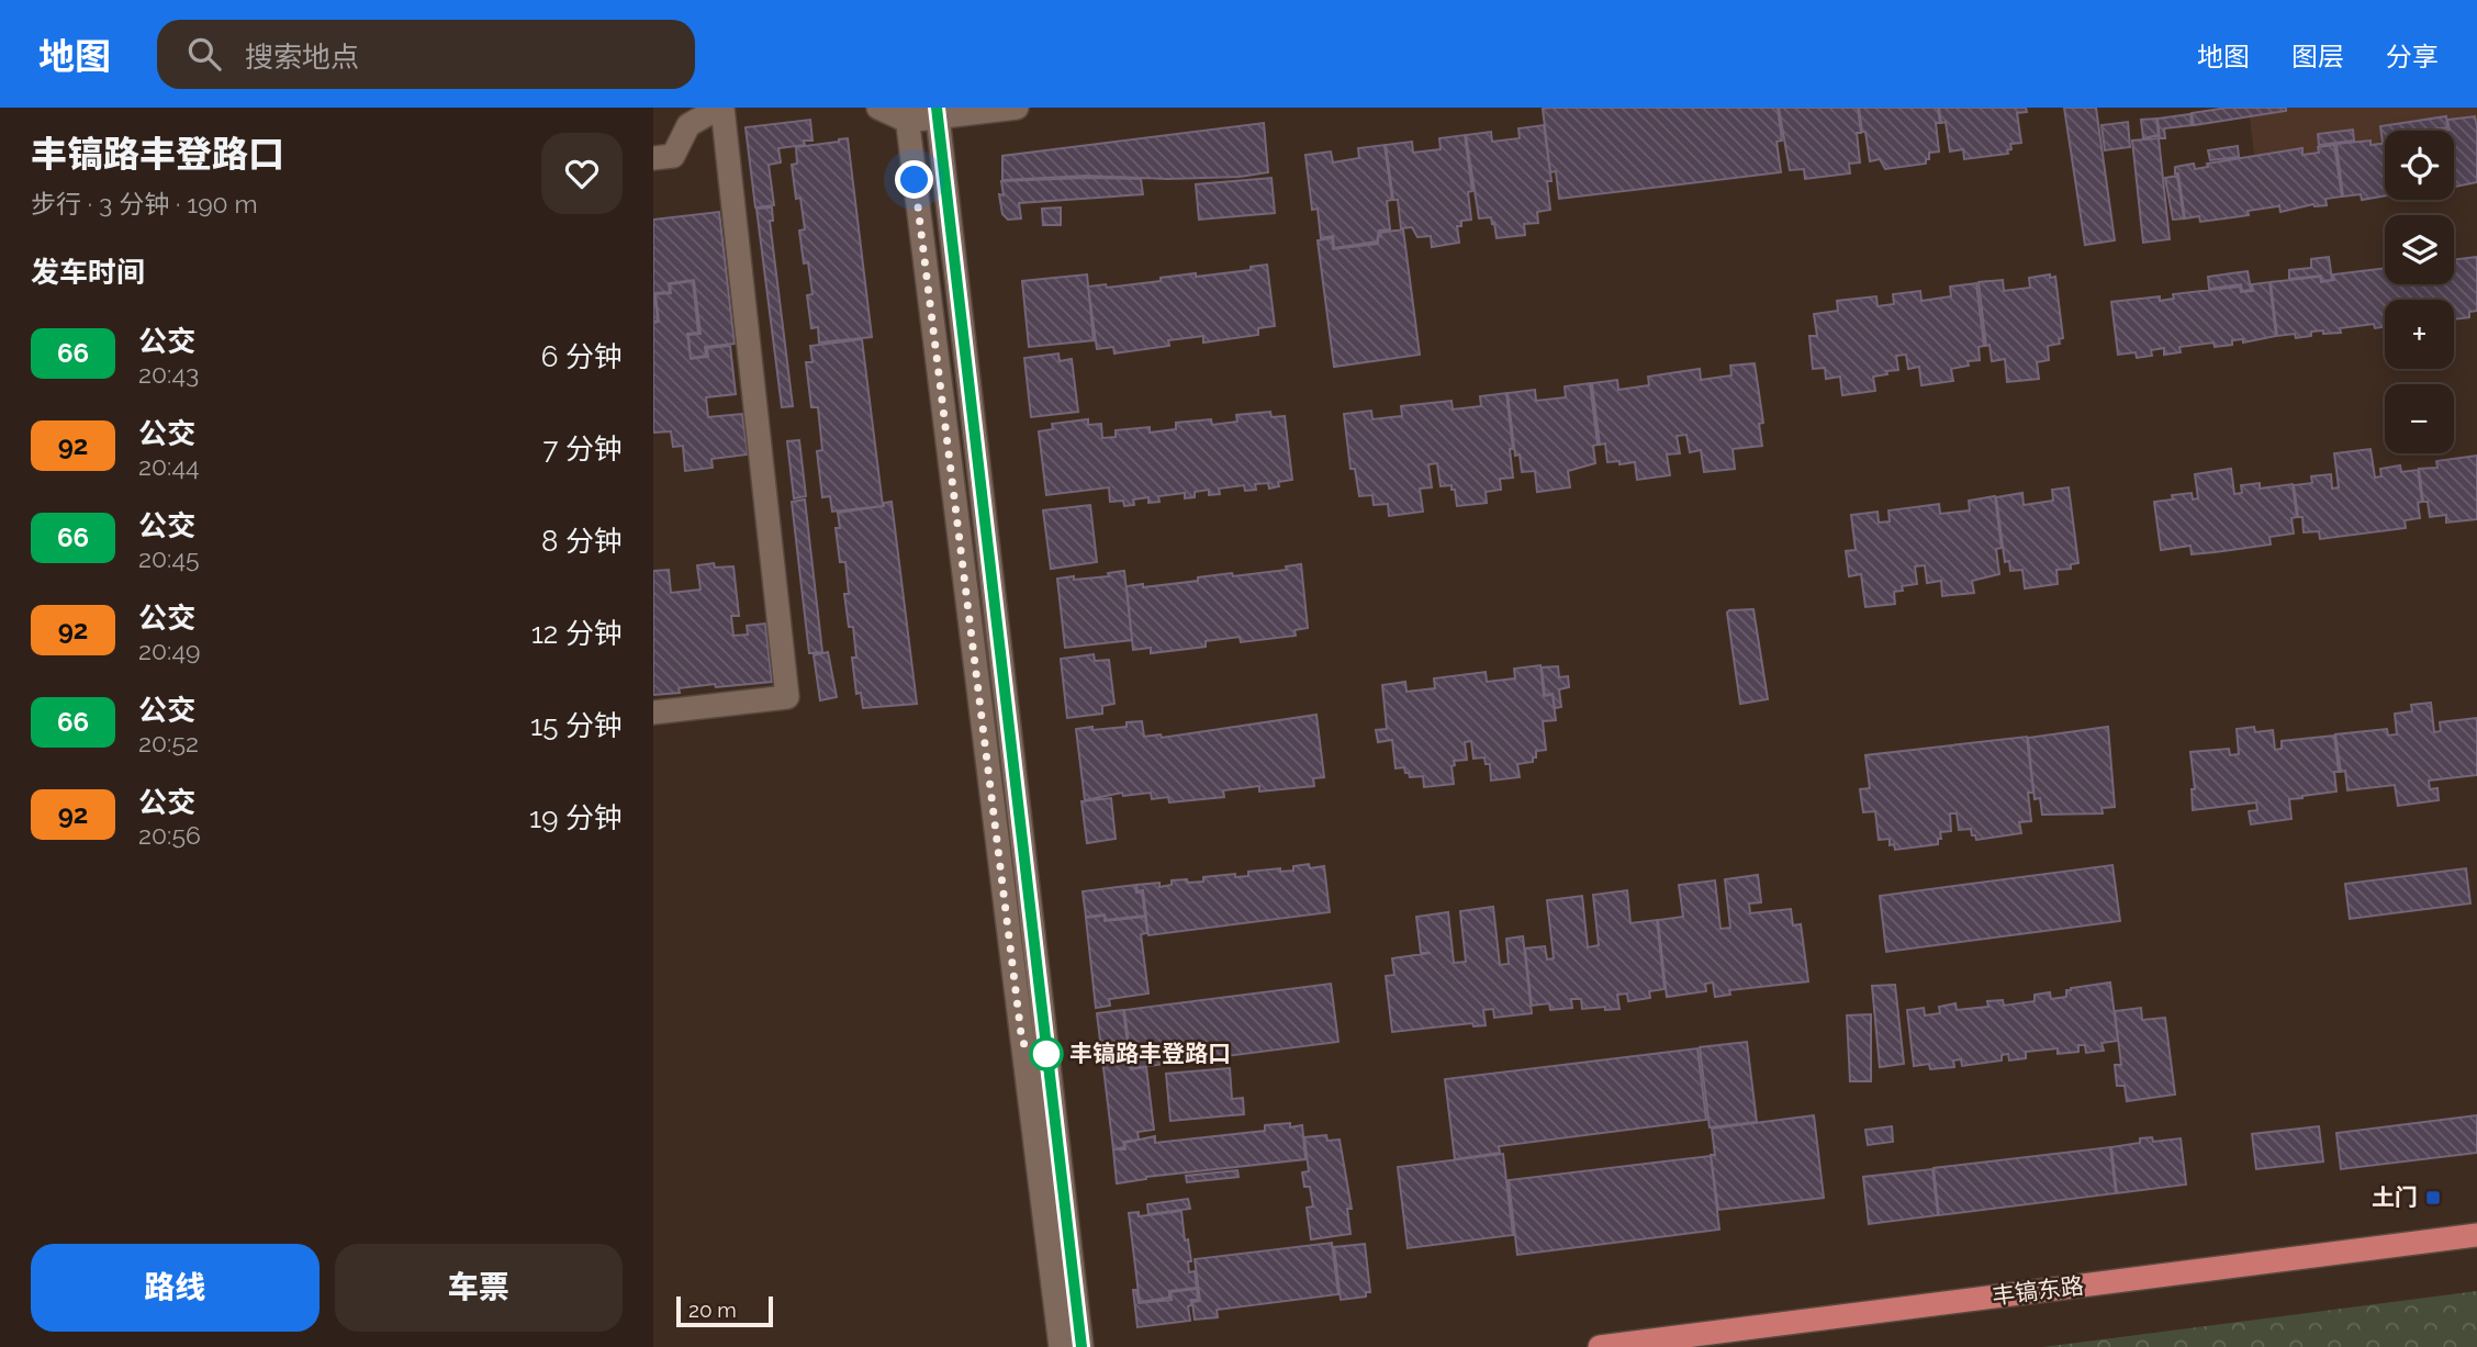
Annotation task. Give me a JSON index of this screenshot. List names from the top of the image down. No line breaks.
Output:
{"streets":{"main road":["丰镐东路"]},"places":{"other":["丰镐路丰登路口"],"transit":["土门"]},"lines":["bus line 66"],"scale_bar":"20 m","page":{"header":"地图","search":"搜索地点","nav":["地图","图层","分享"],"heading":[["丰镐路丰登路口","步行 · 3 分钟 · 190 m"],"发车时间"],"map_buttons":["+","−"],"list":[{"mark":"66","name":"公交","note":"20:43","value":"6 分钟"},{"mark":"92","name":"公交","note":"20:44","value":"7 分钟"},{"mark":"66","name":"公交","note":"20:45","value":"8 分钟"},{"mark":"92","name":"公交","note":"20:49","value":"12 分钟"},{"mark":"66","name":"公交","note":"20:52","value":"15 分钟"},{"mark":"92","name":"公交","note":"20:56","value":"19 分钟"}],"buttons":["路线","车票"],"scale":"20 m"}}
